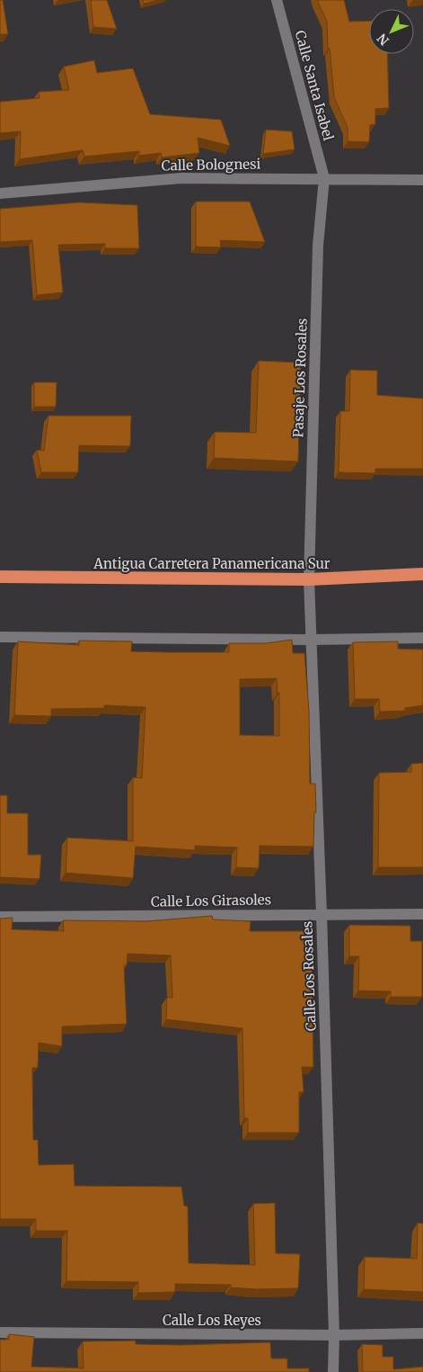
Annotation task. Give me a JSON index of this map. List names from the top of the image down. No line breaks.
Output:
{"streets":{"highway":["Antigua Carretera Panamericana Sur"],"street":["Calle Santa Isabel","Calle Bolognesi","Pasaje Los Rosales","Calle Los Girasoles","Calle Los Rosales","Calle Los Reyes"]},"crossings":[["Calle Santa Isabel","Calle Bolognesi"],["Calle Santa Isabel","Pasaje Los Rosales"],["Calle Bolognesi","Pasaje Los Rosales"],["Pasaje Los Rosales","Antigua Carretera Panamericana Sur"],["Pasaje Los Rosales","Calle Los Rosales"],["Antigua Carretera Panamericana Sur","Calle Los Rosales"],["Calle Los Girasoles","Calle Los Rosales"],["Calle Los Rosales","Calle Los Reyes"]],"north":"bottom left"}
